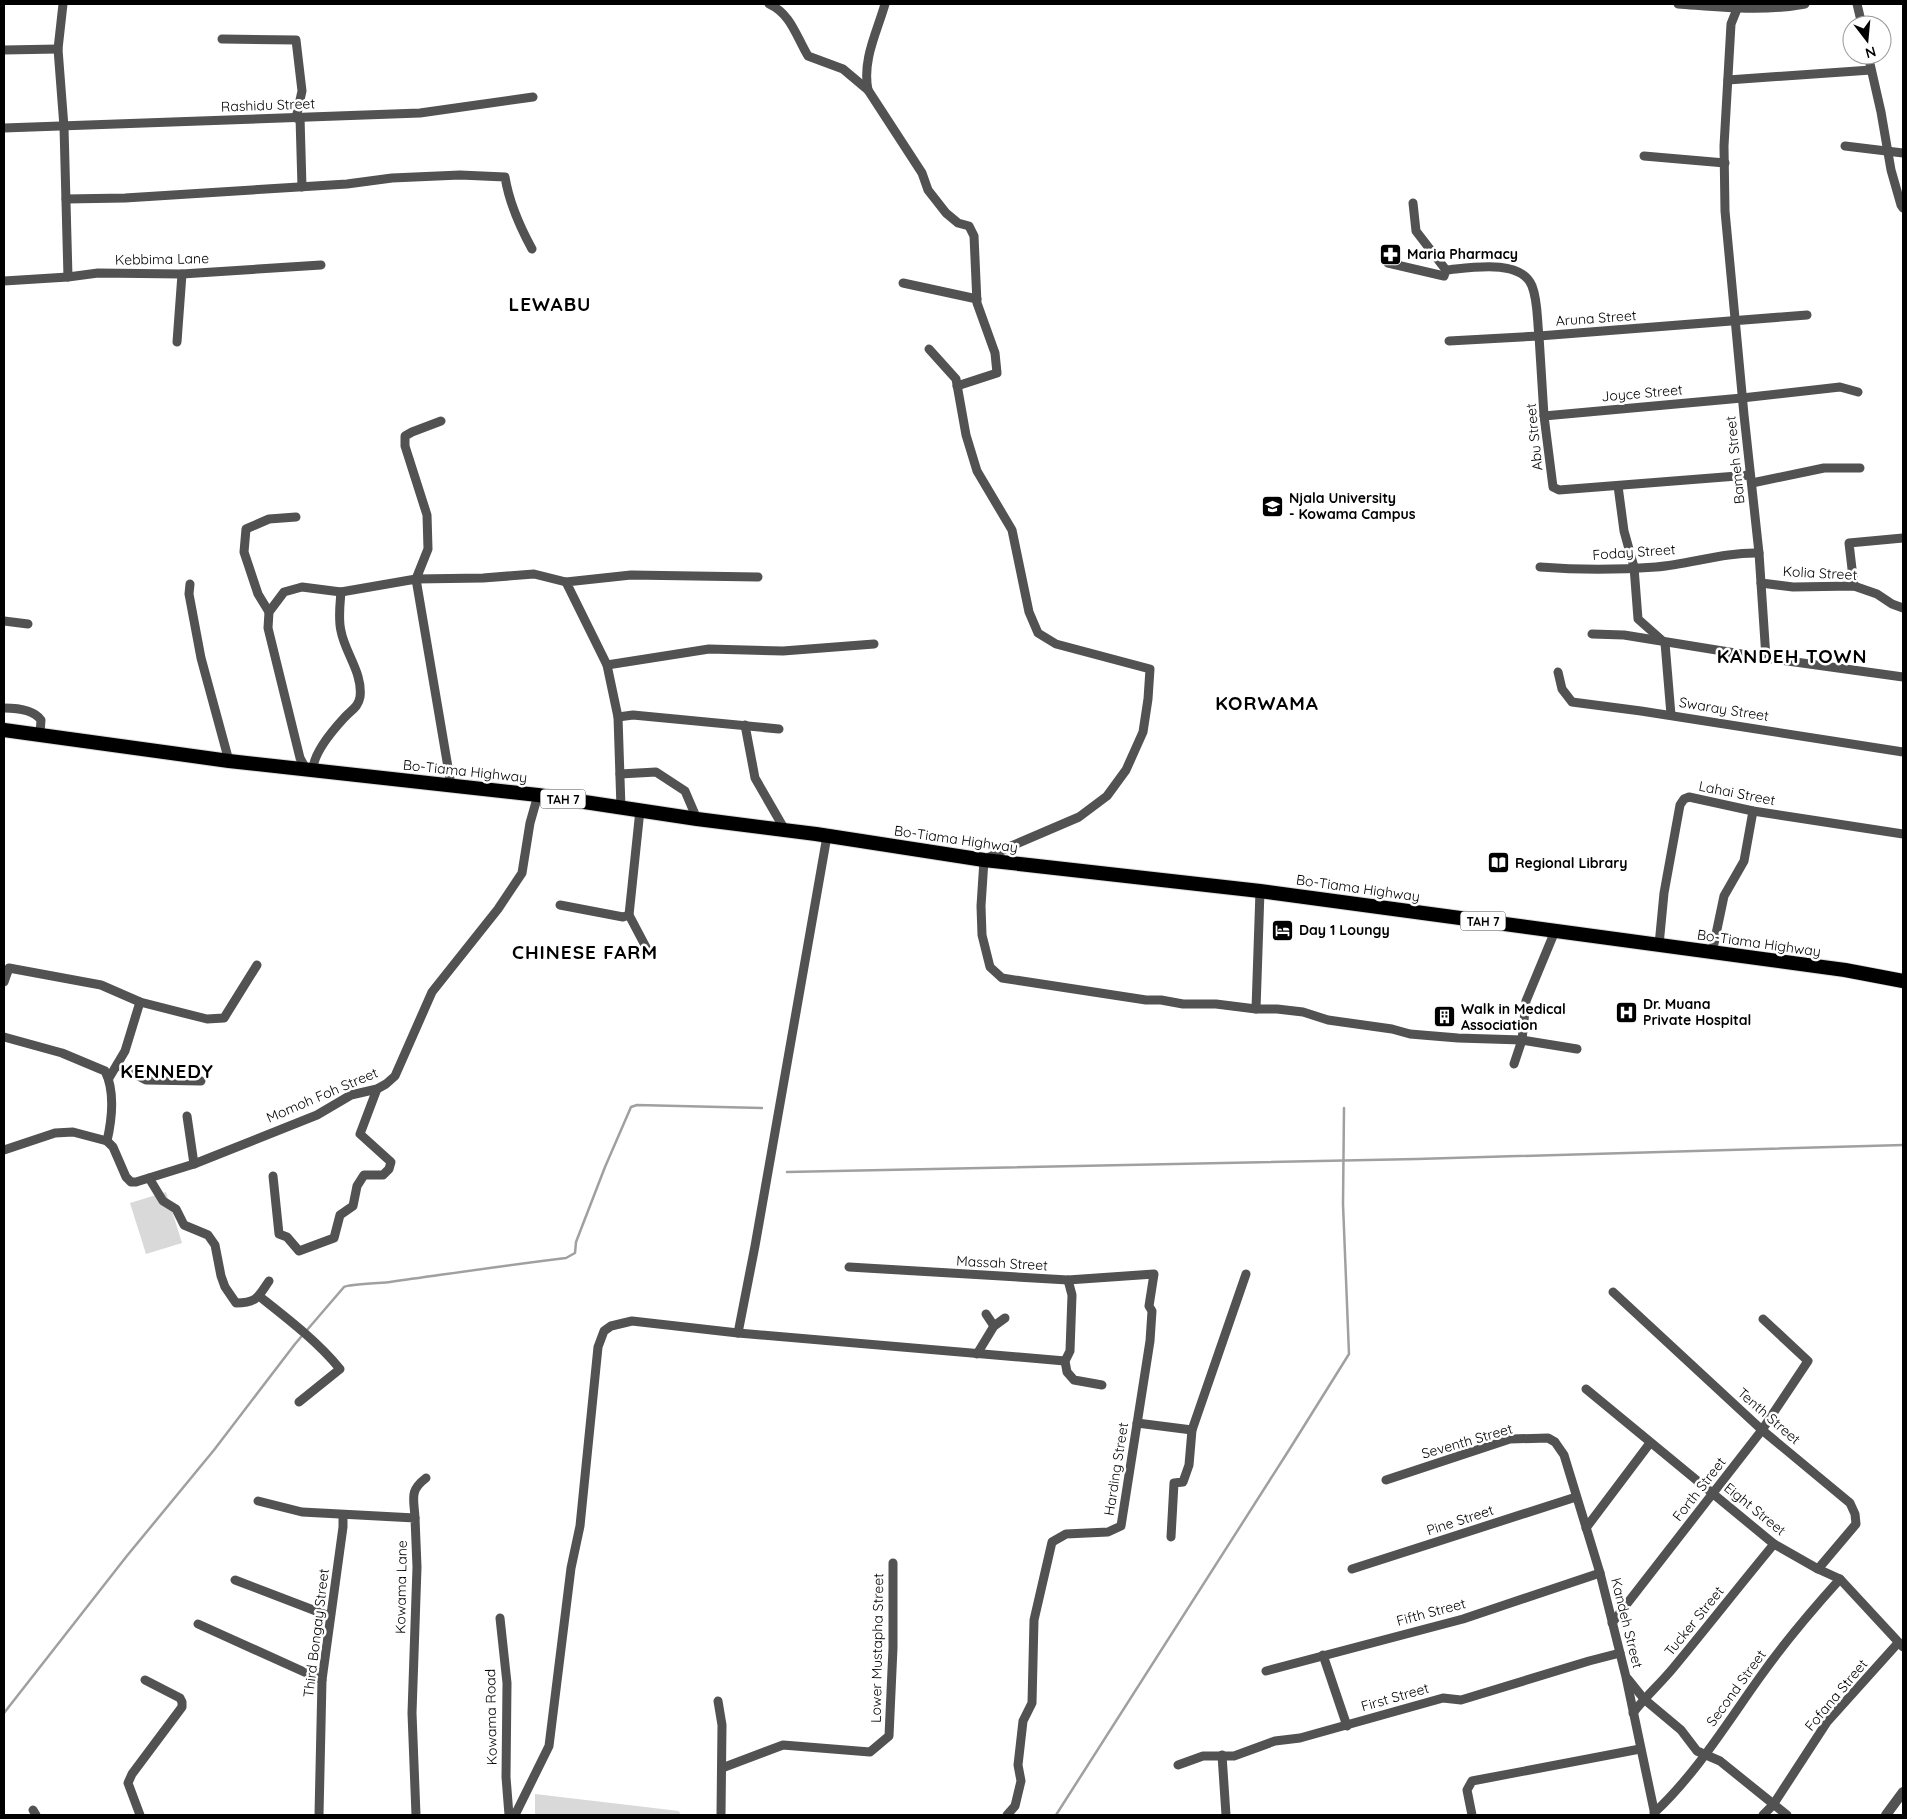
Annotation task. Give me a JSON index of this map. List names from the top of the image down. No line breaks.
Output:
{"streets":{"highway":["Bo-Tiama Highway","TAH 7"],"street":["Rashidu Street","Kebbima Lane","Aruna Street","Joyce Street","Abu Street","Bameh Street","Foday Street","Kolia Street","Swaray Street","Lahai Street","Momoh Foh Street","Massah Street","Tenth Street","Seventh Street","Harding Street","Forth Street","Eight Street","Pine Street","Kowama Lane","Fifth Street","Tucker Street","Kandeh Street","Third Bongay Street","Lower Mustapha Street","Second Street","Fofana Street","First Street","Kowama Road"]},"crossings":[["Aruna Street","Abu Street"],["Aruna Street","Bameh Street"],["Joyce Street","Abu Street"],["Joyce Street","Bameh Street"],["Abu Street","Bameh Street"],["Bameh Street","Foday Street"],["Bameh Street","Kolia Street"],["Bo-Tiama Highway","Lahai Street"],["Bo-Tiama Highway","Momoh Foh Street"],["Massah Street","Harding Street"],["Tenth Street","Forth Street"],["Tenth Street","Eight Street"],["Seventh Street","Kandeh Street"],["Forth Street","Eight Street"],["Forth Street","Kandeh Street"],["Eight Street","Tucker Street"],["Eight Street","Second Street"],["Pine Street","Kandeh Street"],["Fifth Street","Kandeh Street"],["Tucker Street","Kandeh Street"],["Kandeh Street","Second Street"],["Kandeh Street","First Street"]],"districts":["LEWABU","KANDEH TOWN","KORWAMA","CHINESE FARM","KENNEDY"],"places":{"pharmacy":["Maria Pharmacy"],"school or university":["Njala University - Kowama Campus"],"library":["Regional Library"],"hotel":["Day 1 Loungy"],"hospital":["Dr. Muana Private Hospital"],"building":["Walk in Medical Association"]},"north":"bottom"}
